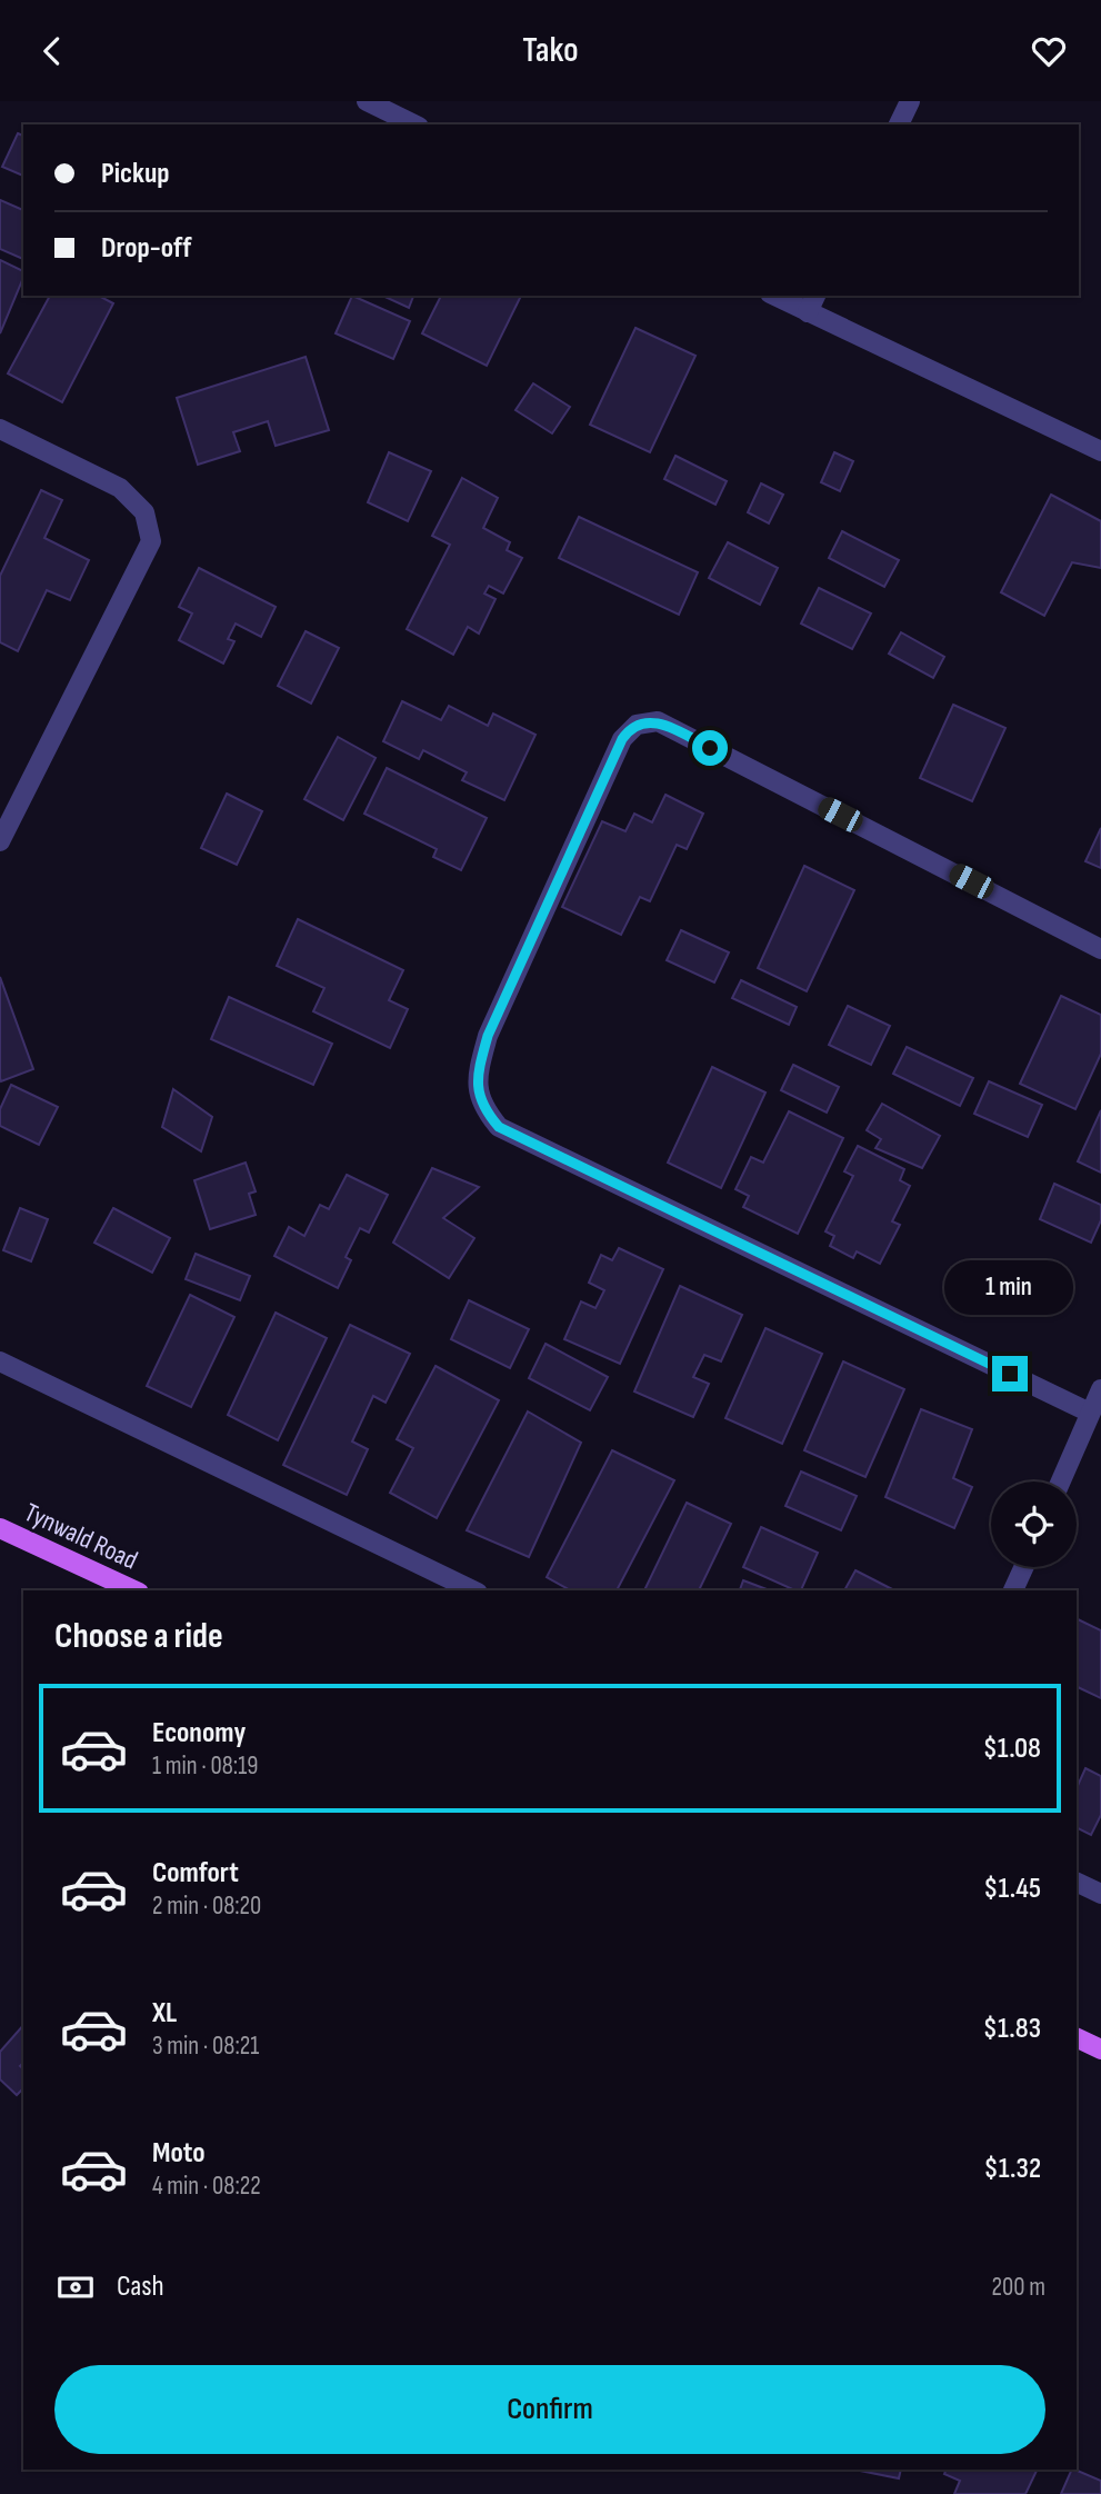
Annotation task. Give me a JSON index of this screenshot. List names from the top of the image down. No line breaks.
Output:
{"streets":{"main road":["Tynwald Road"]},"page":{"header":"Tako","banner":["Pickup","Drop-off"],"bubble":"1 min","heading":"Choose a ride","list":[{"name":"Economy","note":"1 min · 08:19","value":"$1.08"},{"name":"Comfort","note":"2 min · 08:20","value":"$1.45"},{"name":"XL","note":"3 min · 08:21","value":"$1.83"},{"name":"Moto","note":"4 min · 08:22","value":"$1.32"}],"pay":["Cash","200 m"],"buttons":"Confirm"}}
